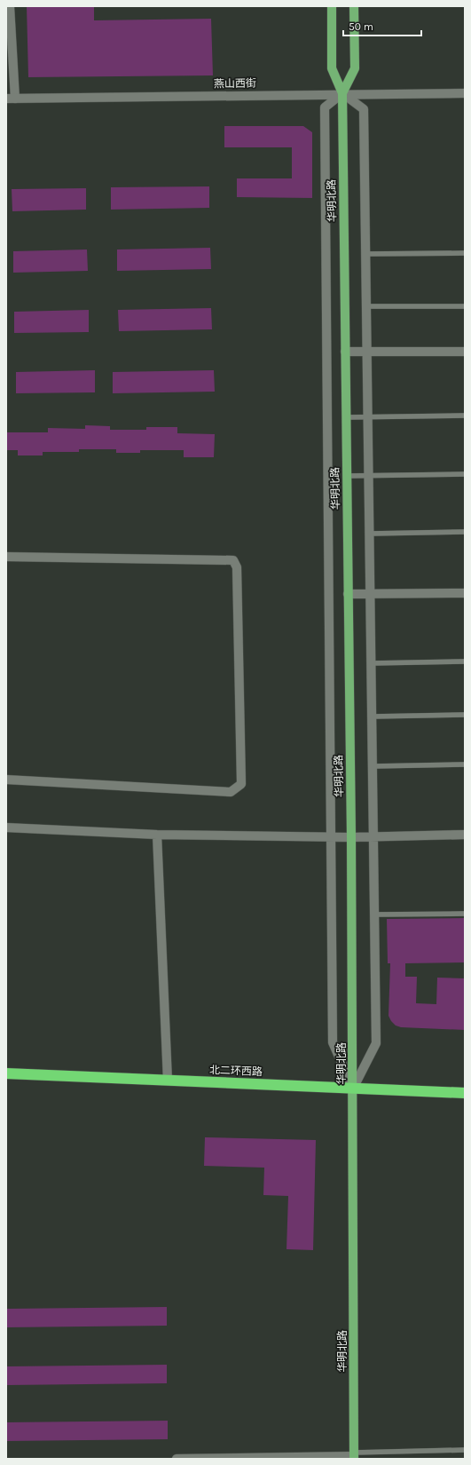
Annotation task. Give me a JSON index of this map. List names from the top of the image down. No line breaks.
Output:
{"streets":{"highway":["北二环西路"],"main road":["华明北路"],"street":["燕山西街"]},"crossings":[["燕山西街","华明北路"],["华明北路","北二环西路"]],"scale_bar":"50 m"}
